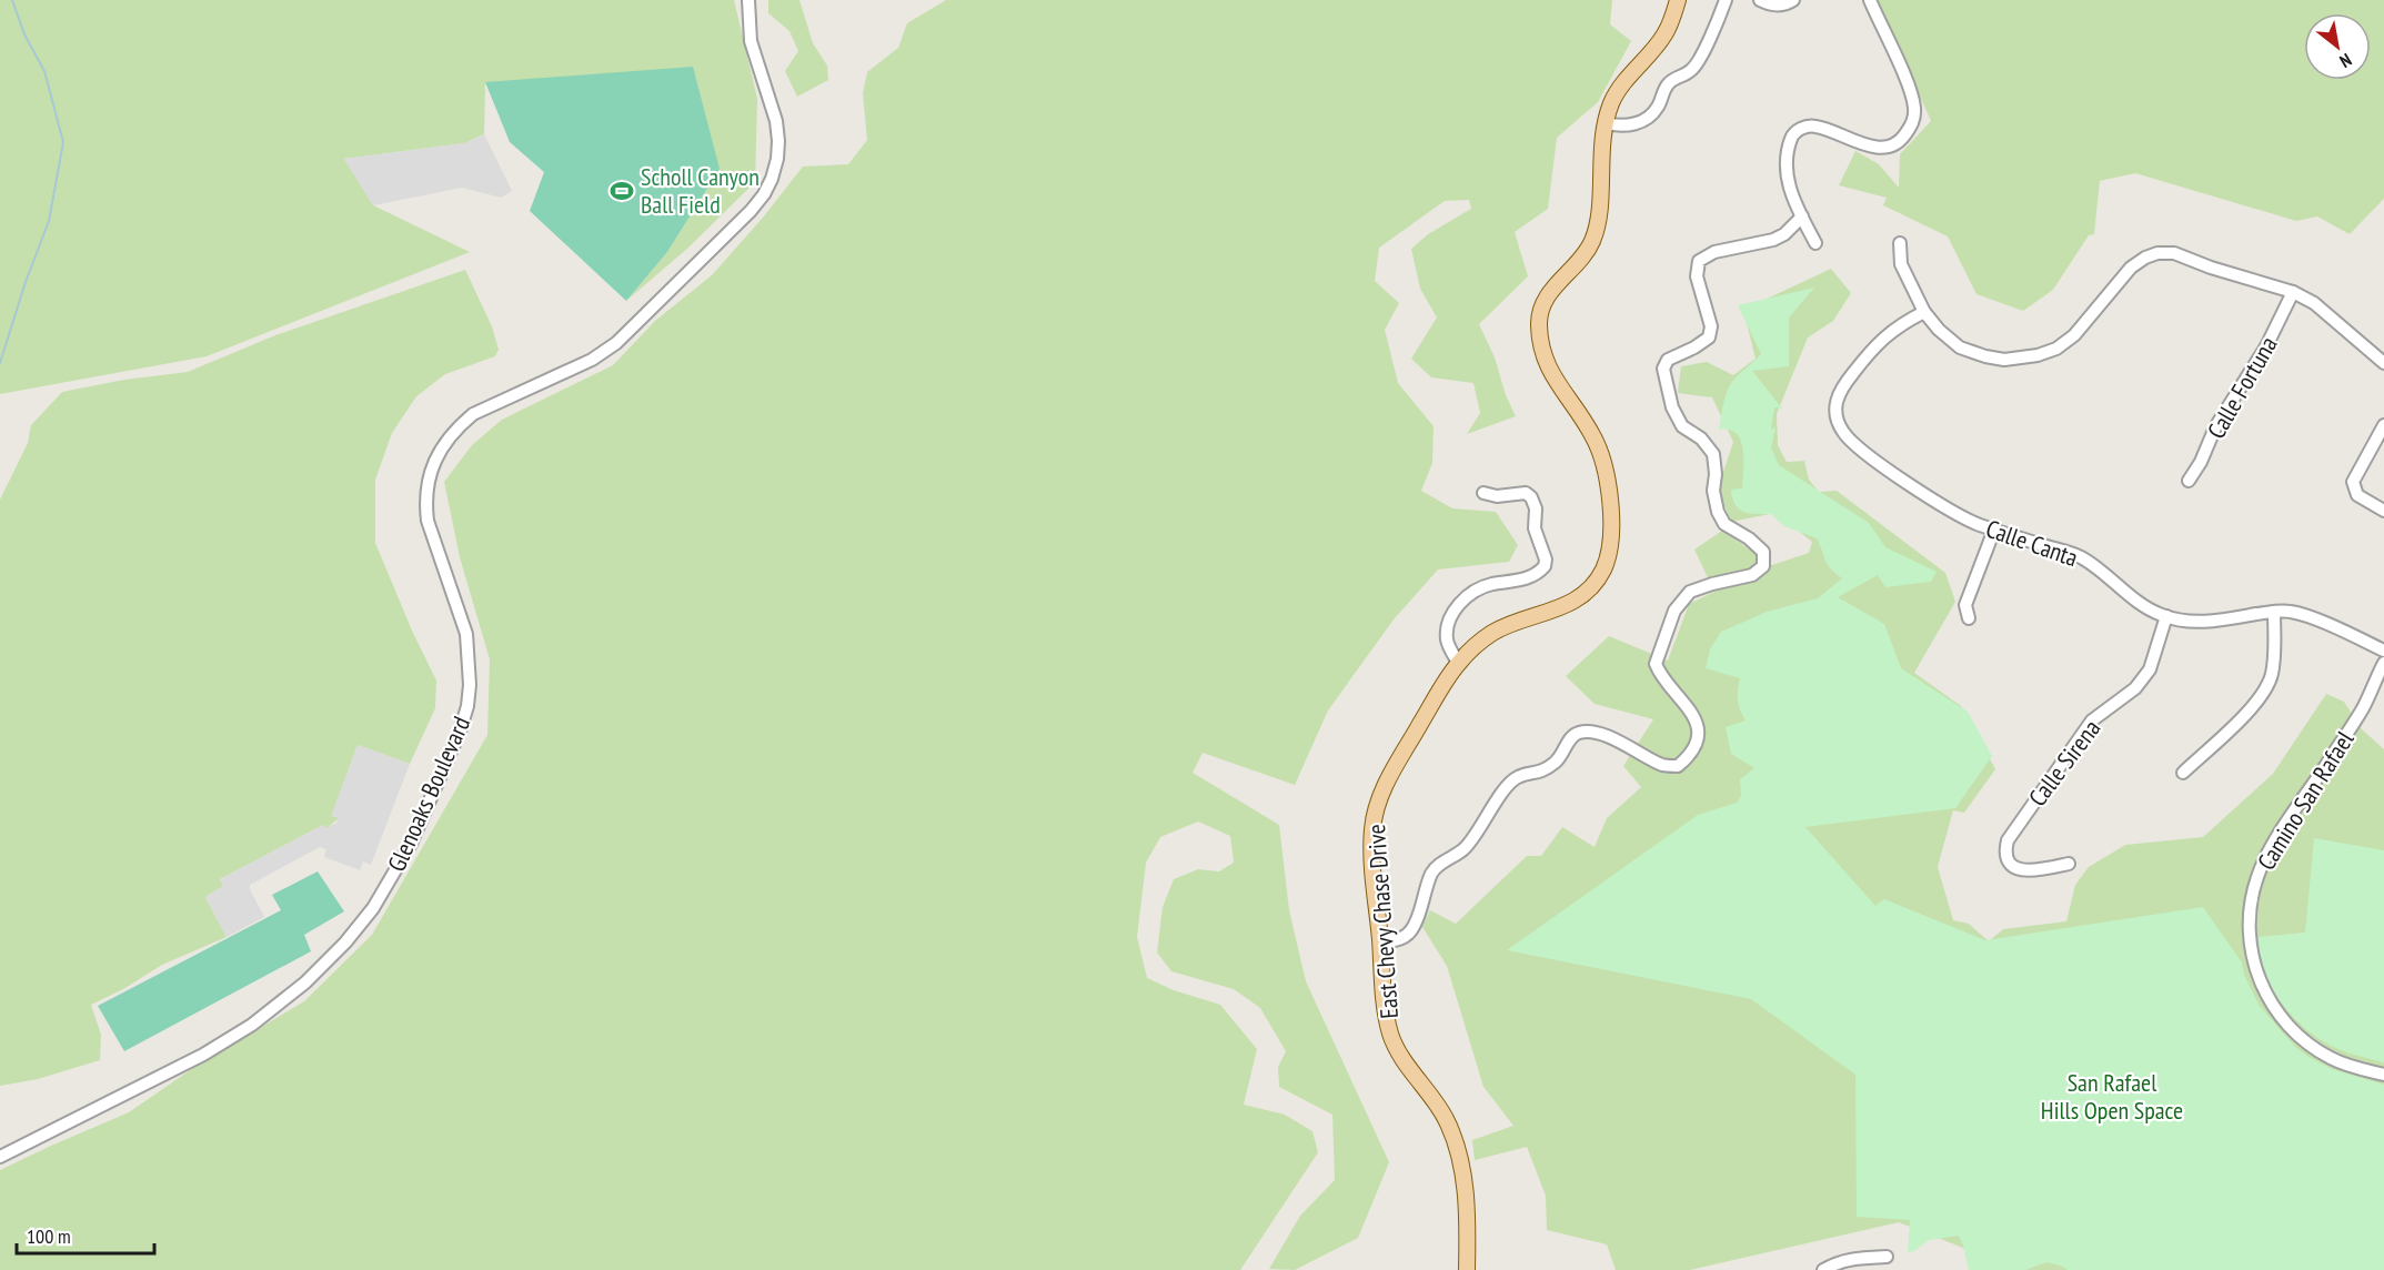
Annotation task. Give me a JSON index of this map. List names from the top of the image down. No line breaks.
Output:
{"streets":{"main road":["East Chevy Chase Drive"],"street":["Calle Fortuna","Calle Canta","Calle Sirena","Glenoaks Boulevard","Camino San Rafael"]},"crossings":[["Calle Canta","Calle Sirena"]],"parks":["San Rafael Hills Open Space"],"places":{"sports":["Scholl Canyon Ball Field"]},"scale_bar":"100 m","north":"bottom right"}
